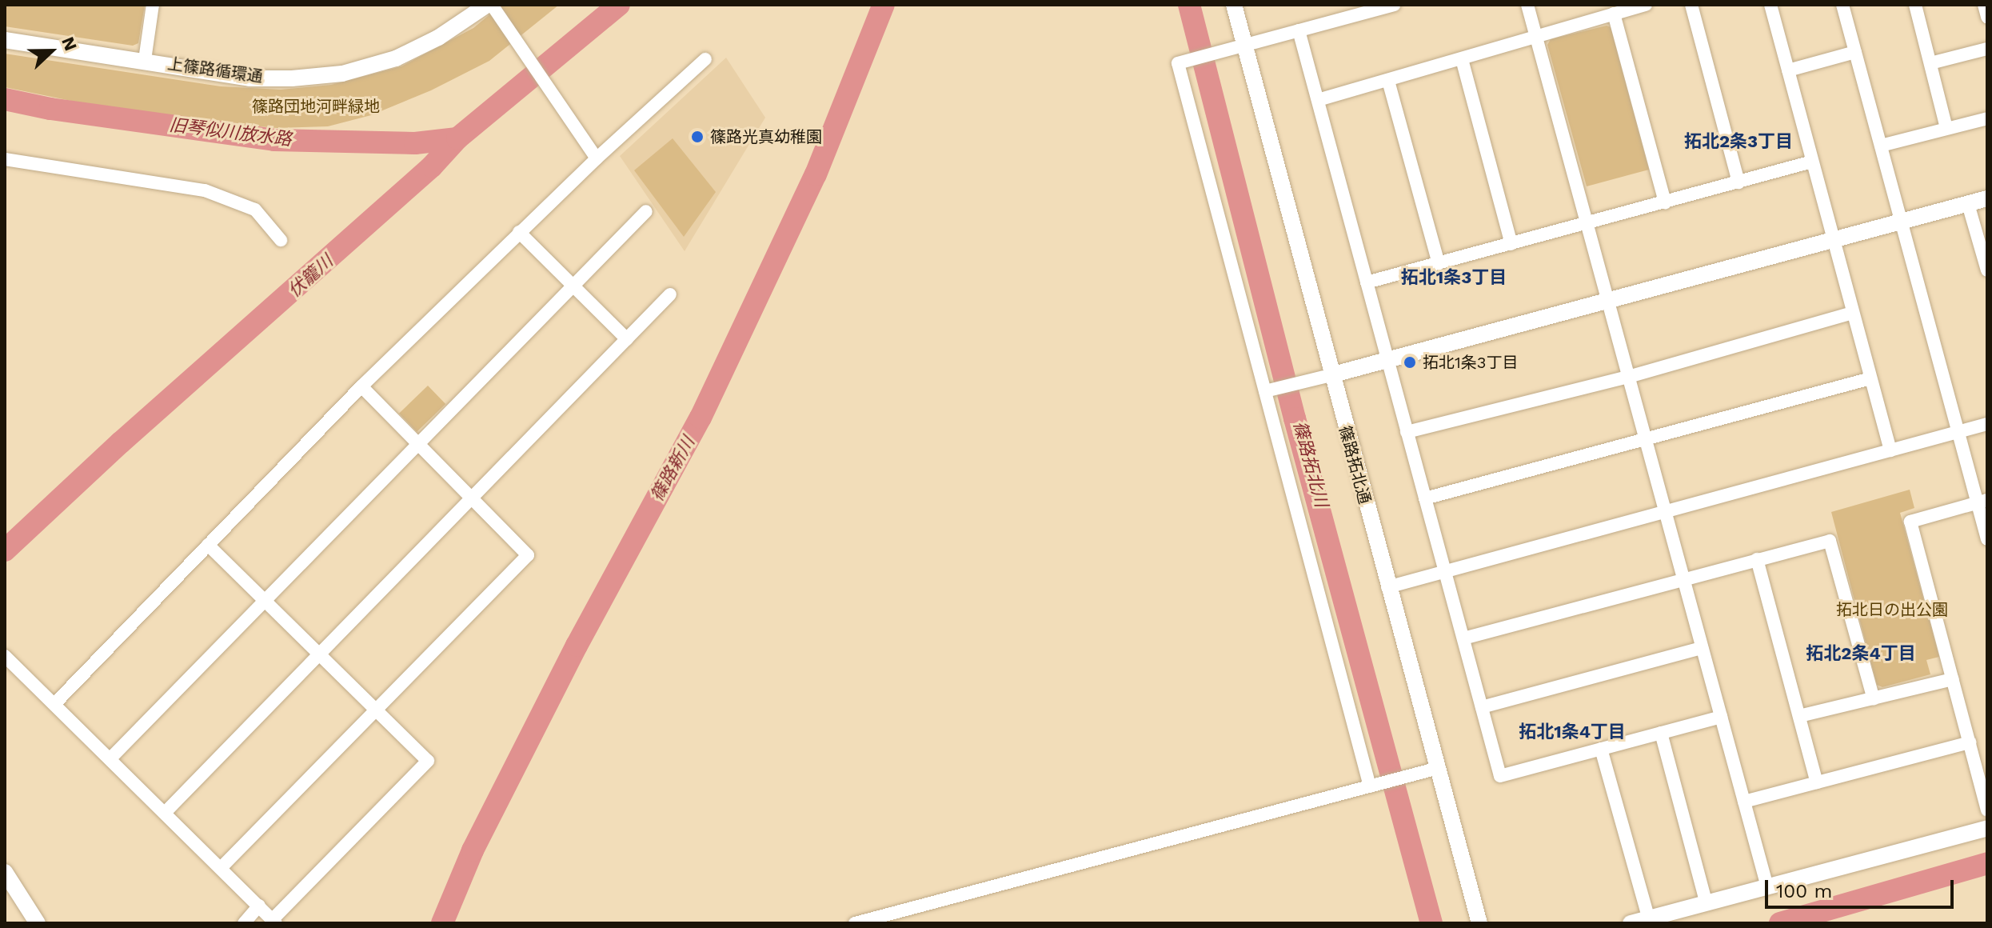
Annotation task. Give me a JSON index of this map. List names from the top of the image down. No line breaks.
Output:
{"streets":{"street":["上篠路循環通","篠路拓北通"]},"districts":["拓北2条3丁目","拓北1条3丁目","拓北2条4丁目","拓北1条4丁目"],"water":["旧琴似川放水路","伏籠川","篠路拓北川","篠路新川"],"parks":["篠路団地河畔緑地","拓北日の出公園"],"places":["篠路光真幼稚園","拓北1条3丁目"],"scale_bar":"100 m","north":"right"}
